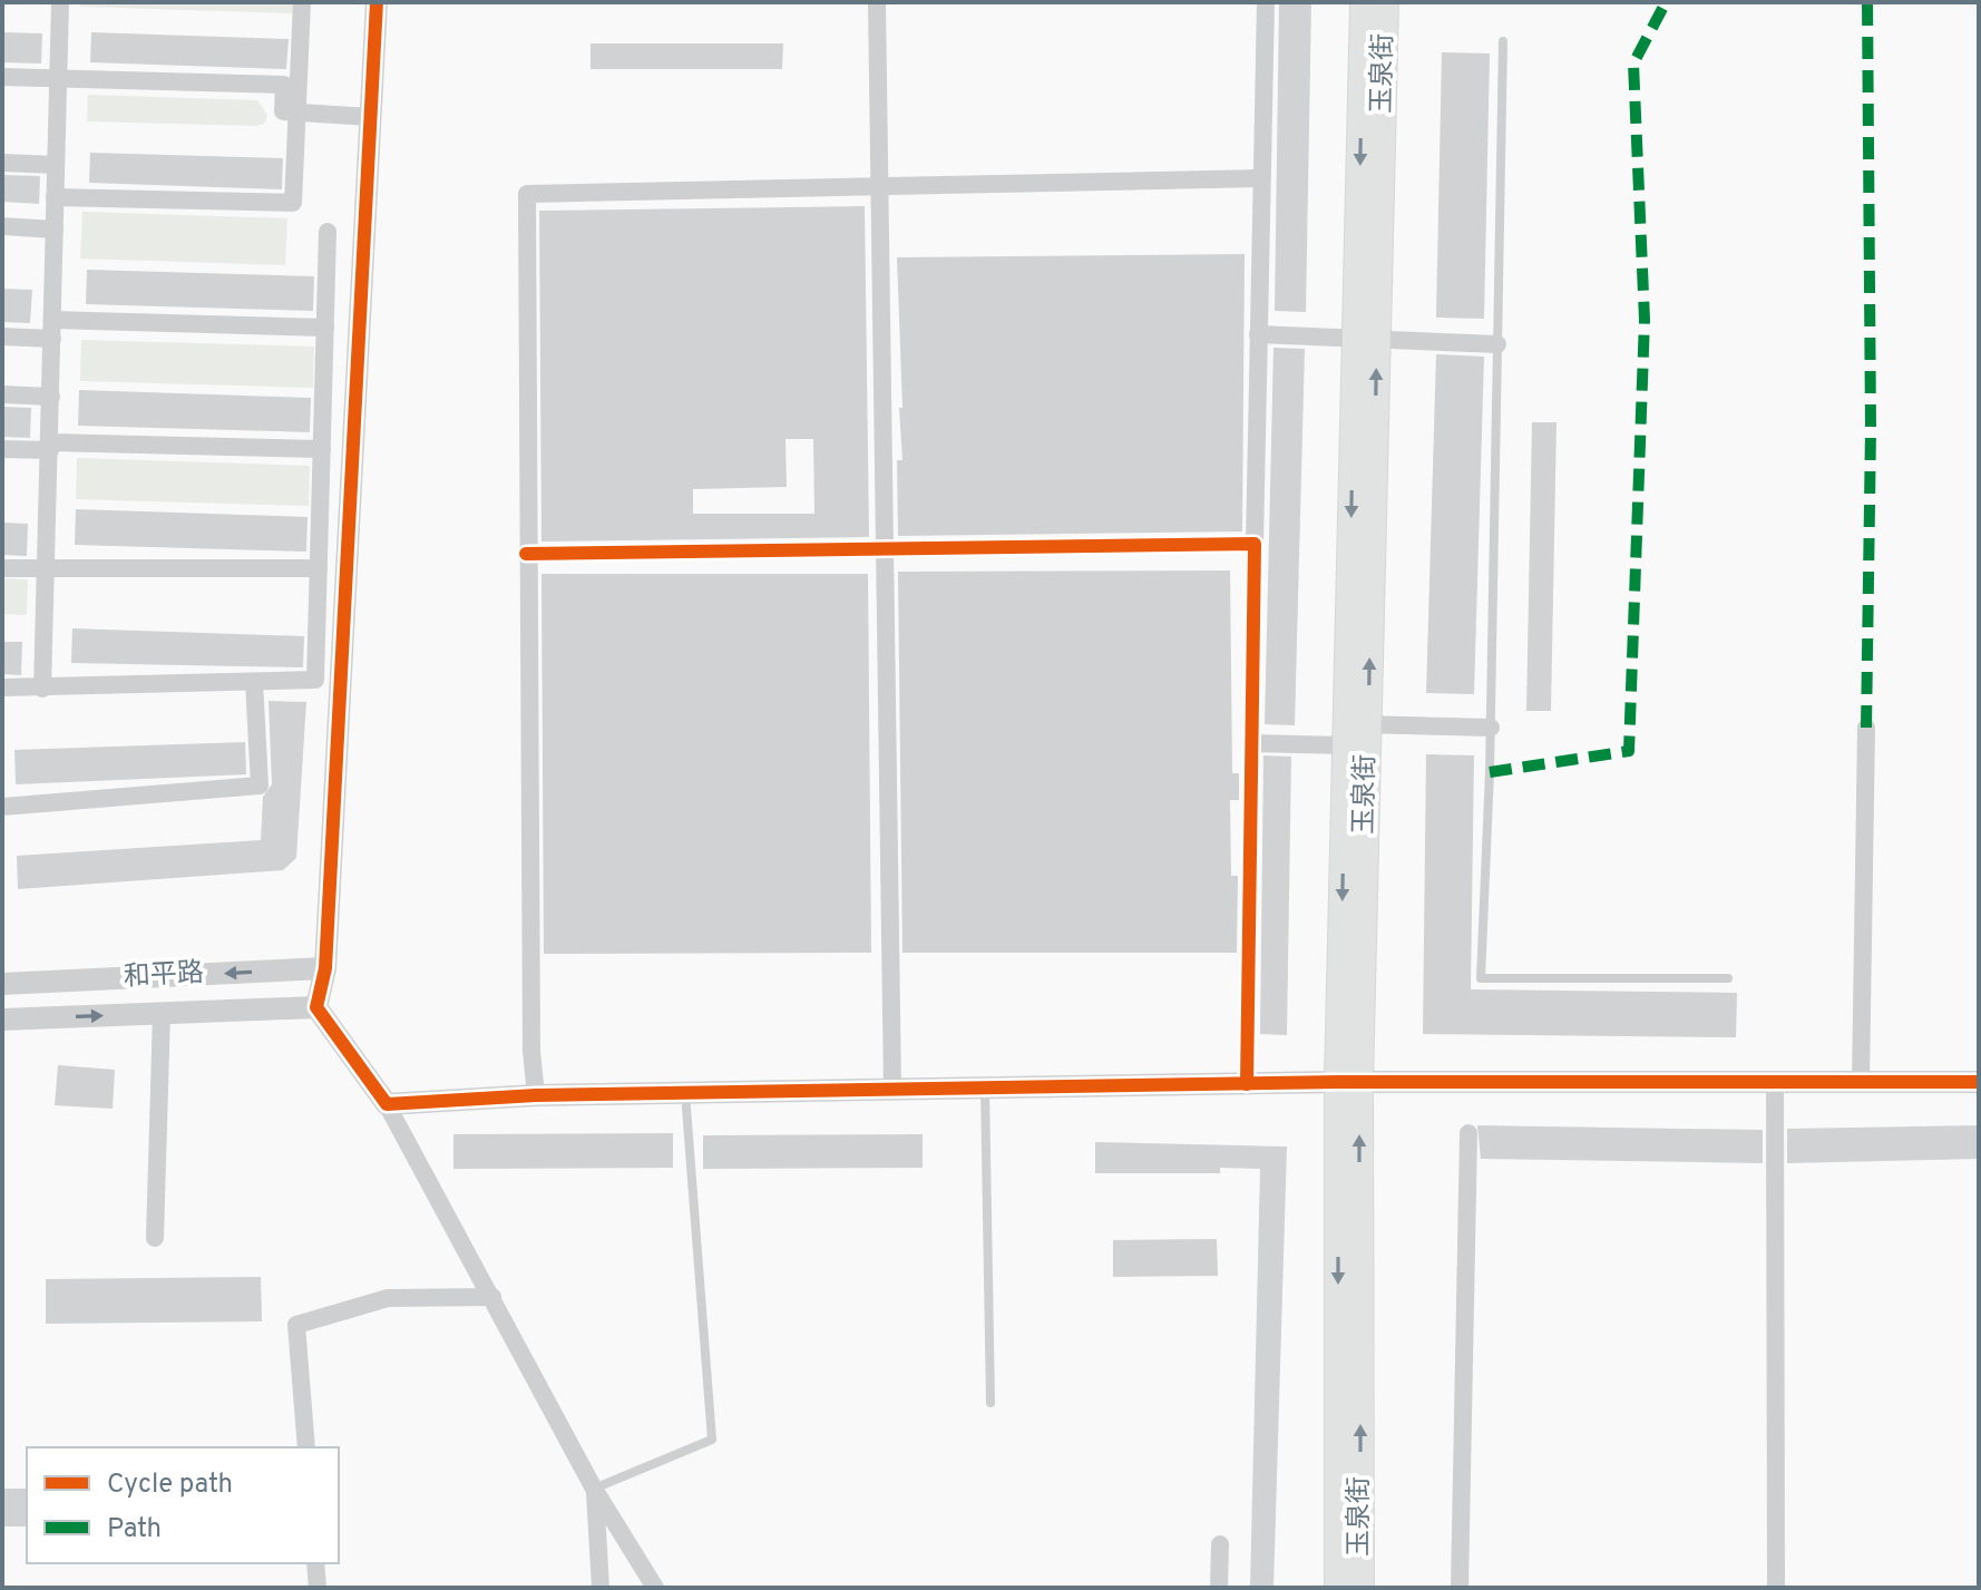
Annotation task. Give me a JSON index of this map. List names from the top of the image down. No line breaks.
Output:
{"streets":{"main road":["玉泉街"],"street":["和平路"]},"legend":["Cycle path","Path"]}
